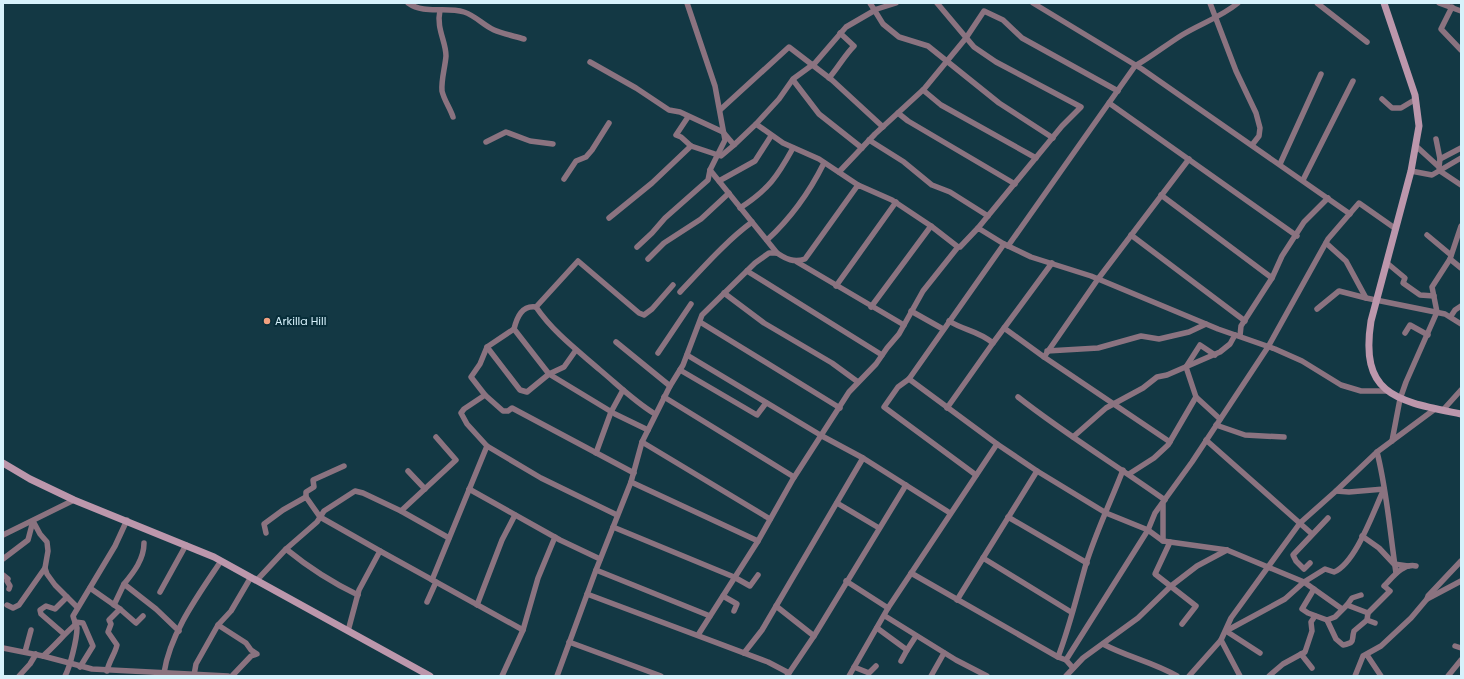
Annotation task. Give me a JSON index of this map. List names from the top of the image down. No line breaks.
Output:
{"places":["Arkilla Hill"]}
